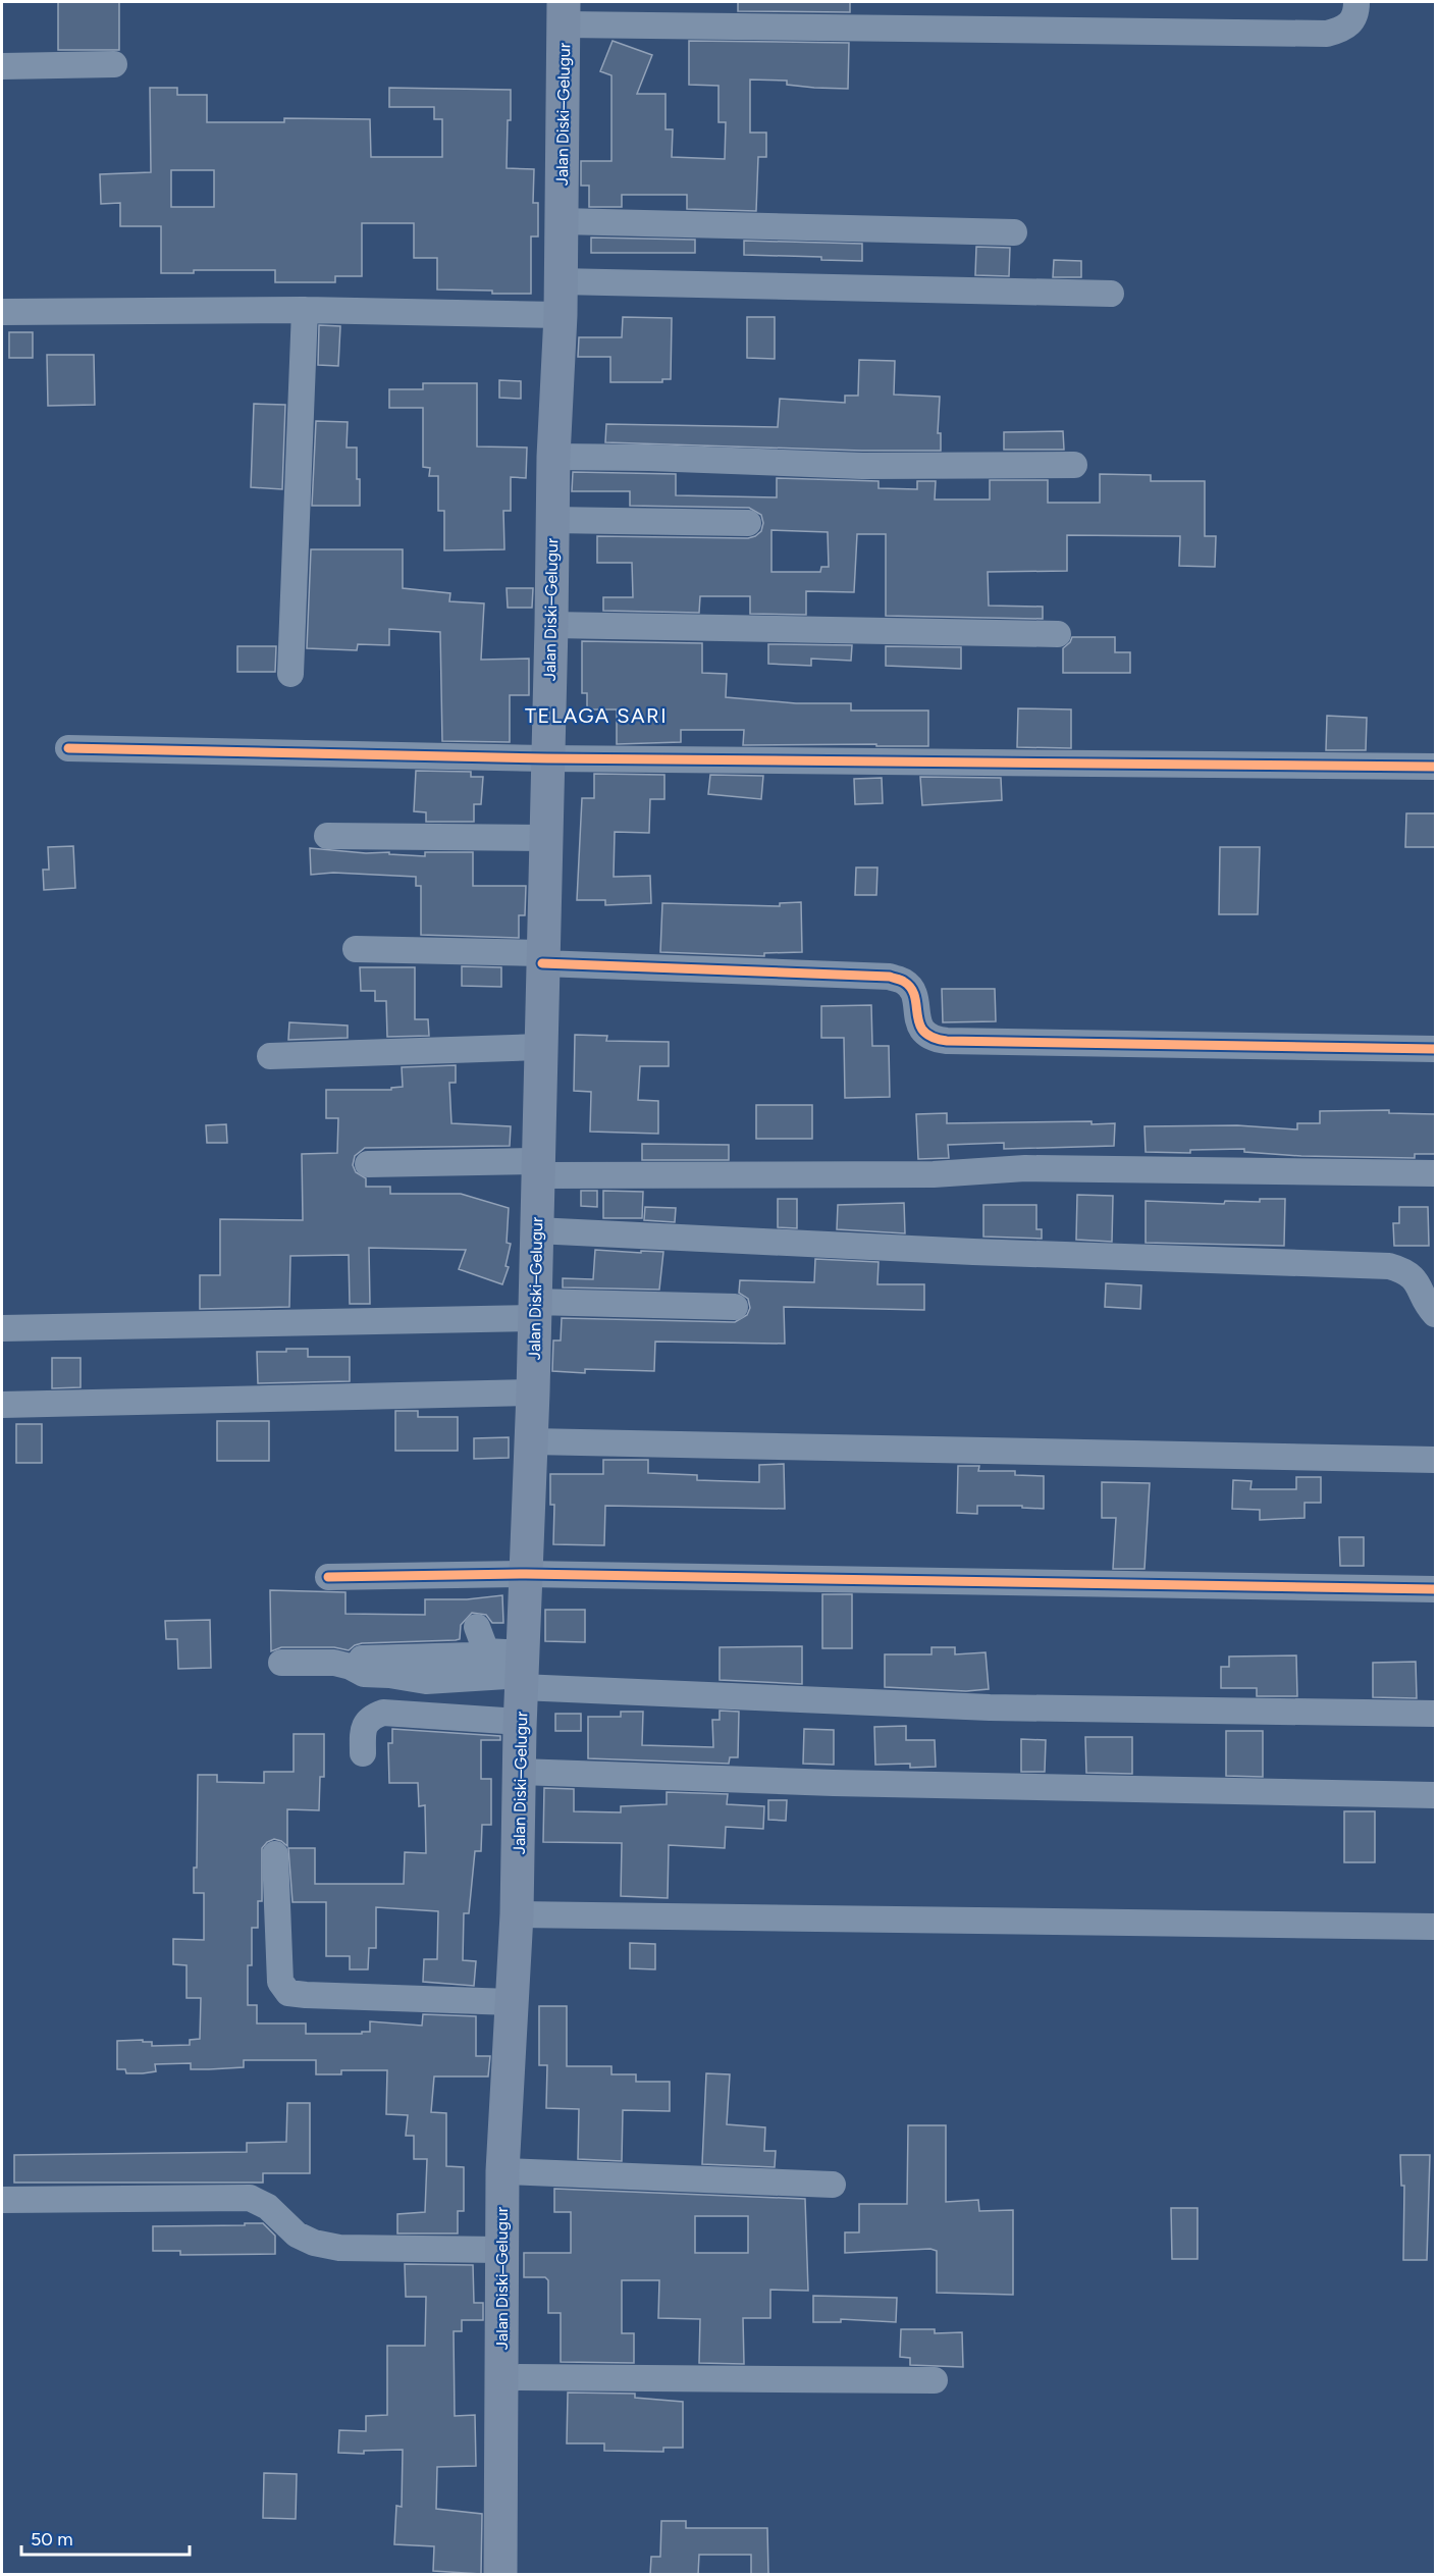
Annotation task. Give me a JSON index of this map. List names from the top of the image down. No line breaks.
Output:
{"streets":{"main road":["Jalan Diski–Gelugur"]},"districts":["TELAGA SARI"],"scale_bar":"50 m"}
